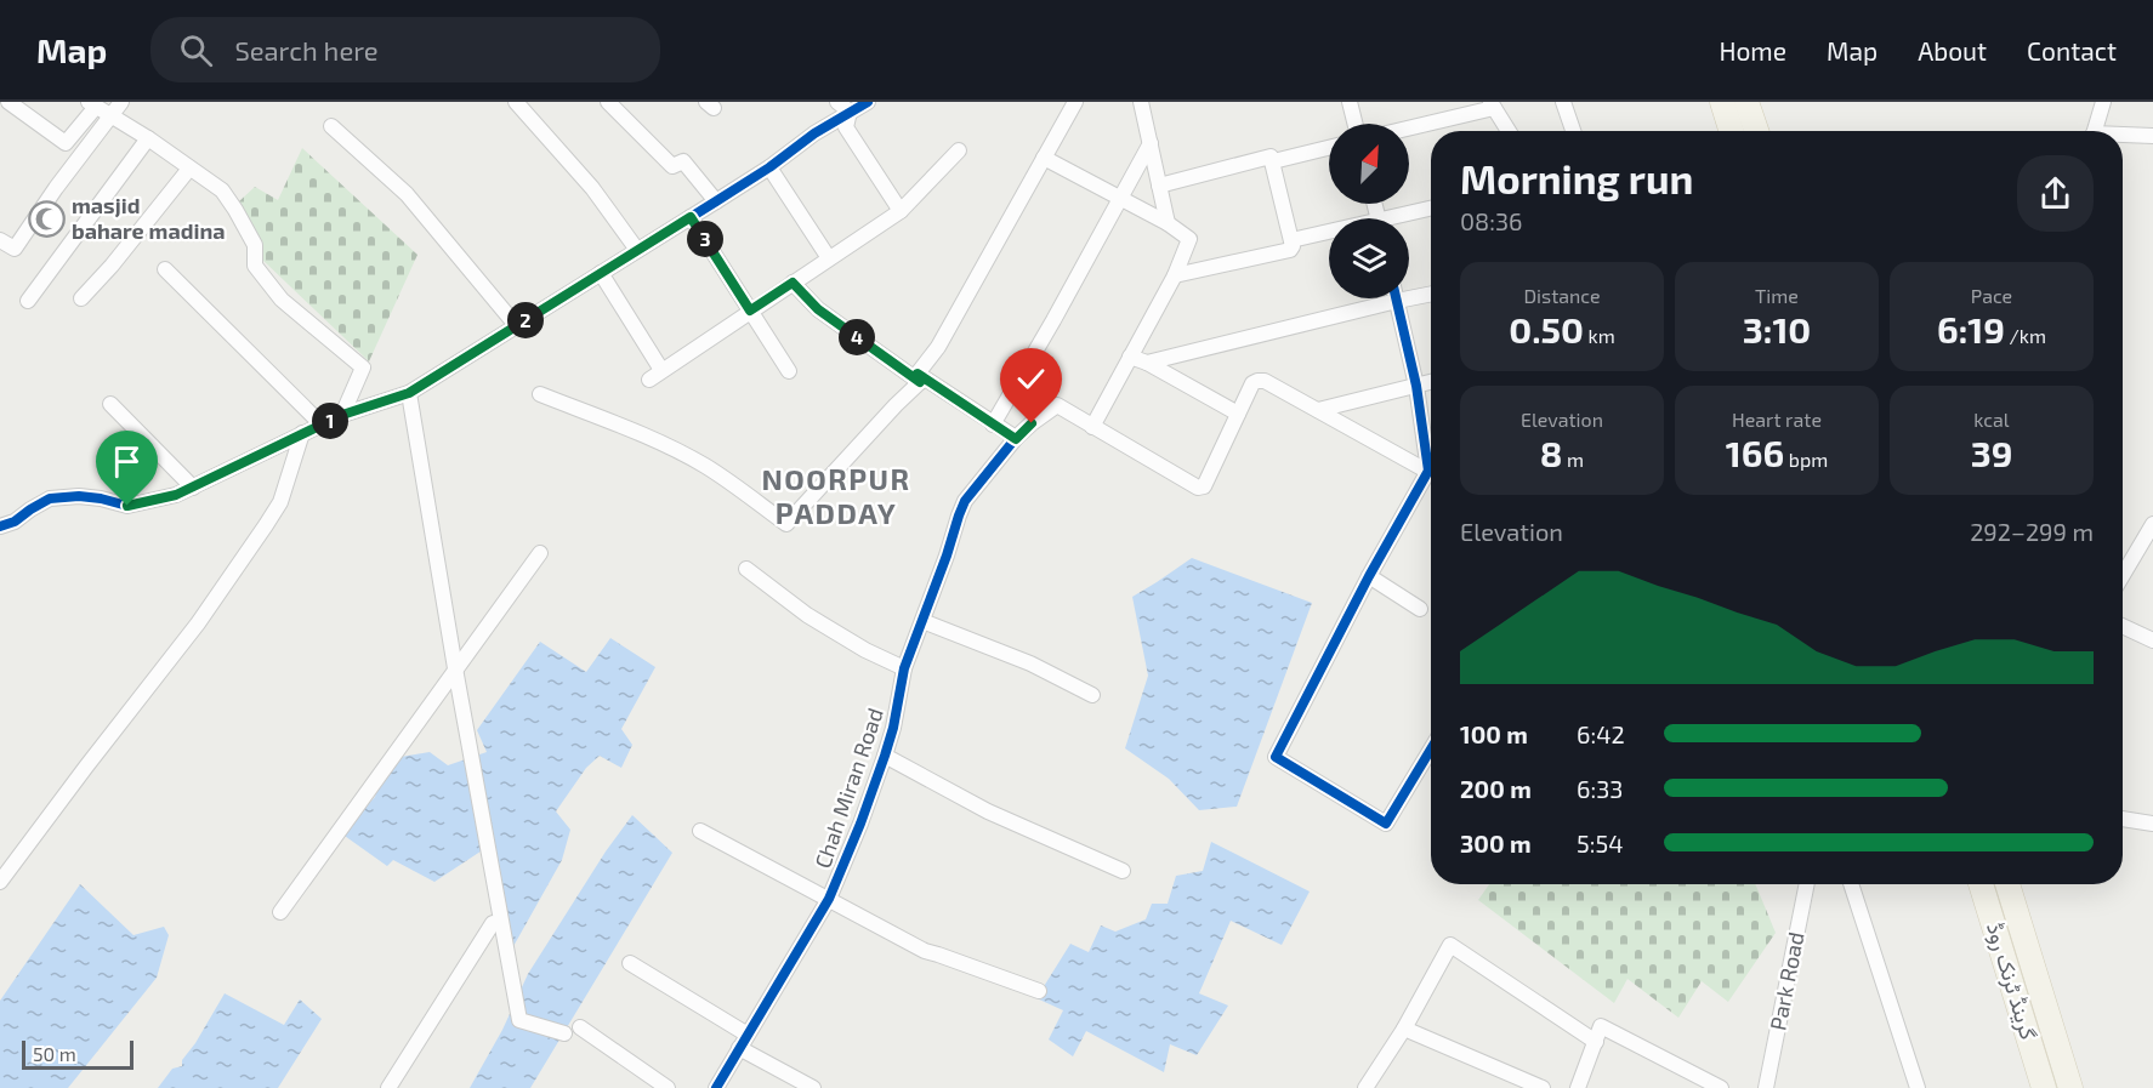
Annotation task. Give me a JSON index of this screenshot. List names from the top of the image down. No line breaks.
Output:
{"streets":{"main road":["گرینڈ ٹرنک روڈ"],"street":["Chah Miran Road","Park Road"]},"districts":["NOORPUR PADDAY"],"places":{"mosque":["masjid bahare madina"]},"scale_bar":"50 m","north":"top right","page":{"header":"Map","search":"Search here","nav":["Home","Map","About","Contact"],"heading":["Morning run","08:36"],"pins":["3","2","4","1"],"stats":[["Distance","0.50 km"],["Time","3:10"],["Pace","6:19 /km"],["Elevation","8 m"],["Heart rate","166 bpm"],["kcal","39"]],"chart":["Elevation","292–299 m"],"list":[{"name":"100 m","note":"6:42"},{"name":"200 m","note":"6:33"},{"name":"300 m","note":"5:54"}],"scale":"50 m"}}
